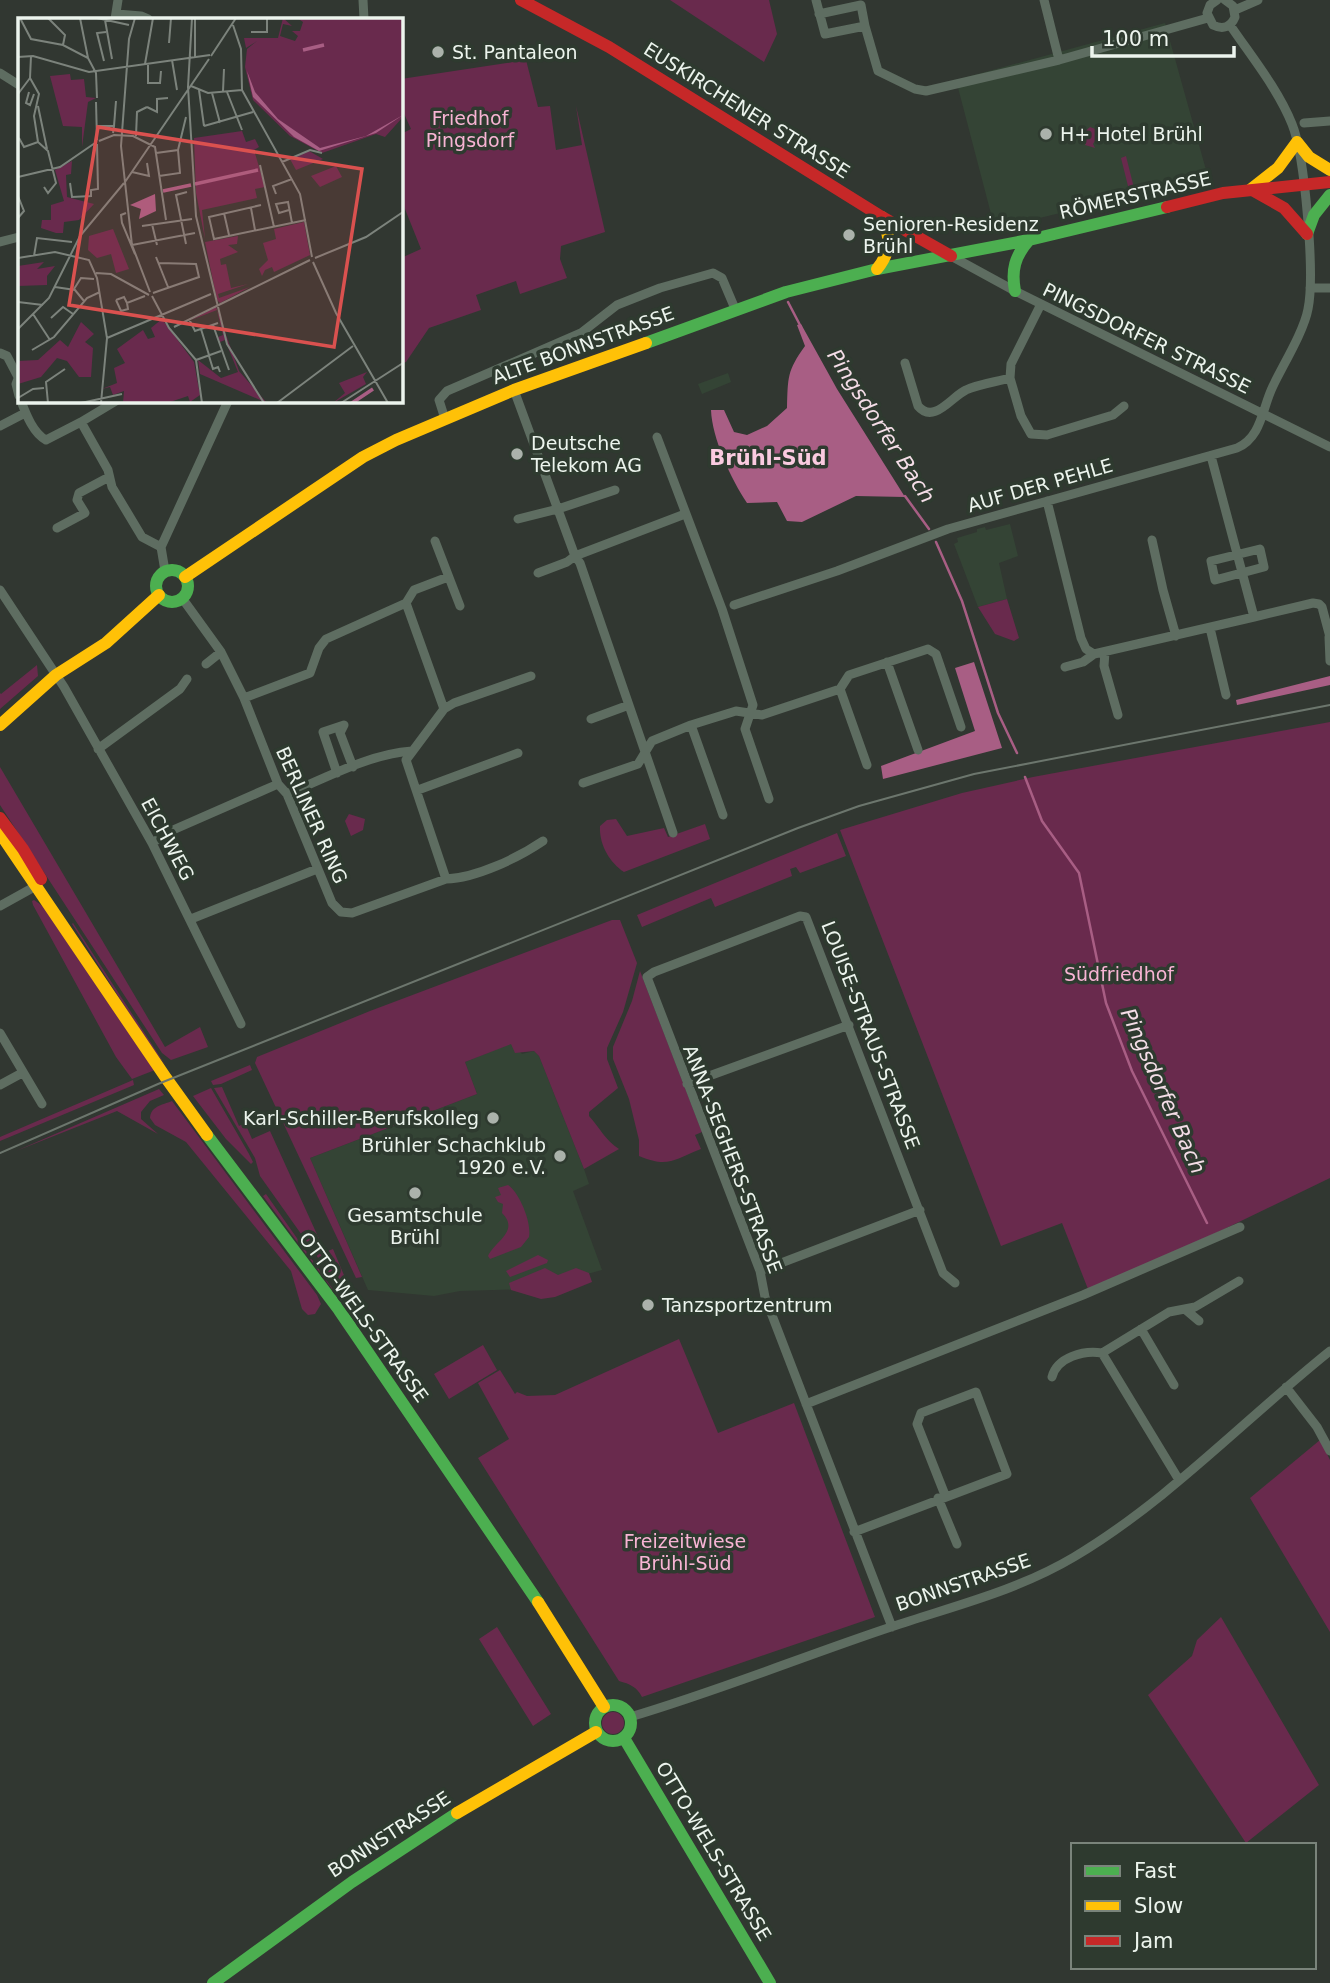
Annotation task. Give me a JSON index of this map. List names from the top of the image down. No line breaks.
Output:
{"streets":{"main road":["EUSKIRCHENER STRASSE","RÖMERSTRASSE","ALTE BONNSTRASSE","OTTO-WELS-STRASSE","BONNSTRASSE"],"street":["PINGSDORFER STRASSE","AUF DER PEHLE","BERLINER RING","EICHWEG","LOUISE-STRAUS-STRASSE","ANNA-SEGHERS-STRASSE"]},"crossings":[["EUSKIRCHENER STRASSE","RÖMERSTRASSE"],["EUSKIRCHENER STRASSE","PINGSDORFER STRASSE"],["EUSKIRCHENER STRASSE","ALTE BONNSTRASSE"],["RÖMERSTRASSE","PINGSDORFER STRASSE"],["RÖMERSTRASSE","ALTE BONNSTRASSE"],["RÖMERSTRASSE","AUF DER PEHLE"],["PINGSDORFER STRASSE","ALTE BONNSTRASSE"],["PINGSDORFER STRASSE","AUF DER PEHLE"],["ALTE BONNSTRASSE","BERLINER RING"],["LOUISE-STRAUS-STRASSE","ANNA-SEGHERS-STRASSE"],["ANNA-SEGHERS-STRASSE","BONNSTRASSE"],["OTTO-WELS-STRASSE","BONNSTRASSE"]],"districts":["Brühl-Süd"],"water":["Pingsdorfer Bach"],"parks":["Friedhof Pingsdorf","Südfriedhof","Freizeitwiese Brühl-Süd"],"places":["St. Pantaleon","H+ Hotel Brühl","Senioren-Residenz Brühl","Deutsche Telekom AG","Karl-Schiller-Berufskolleg","Brühler Schachklub 1920 e.V.","Gesamtschule Brühl","Tanzsportzentrum"],"legend":["Fast","Slow","Jam"],"scale_bar":"100 m"}
